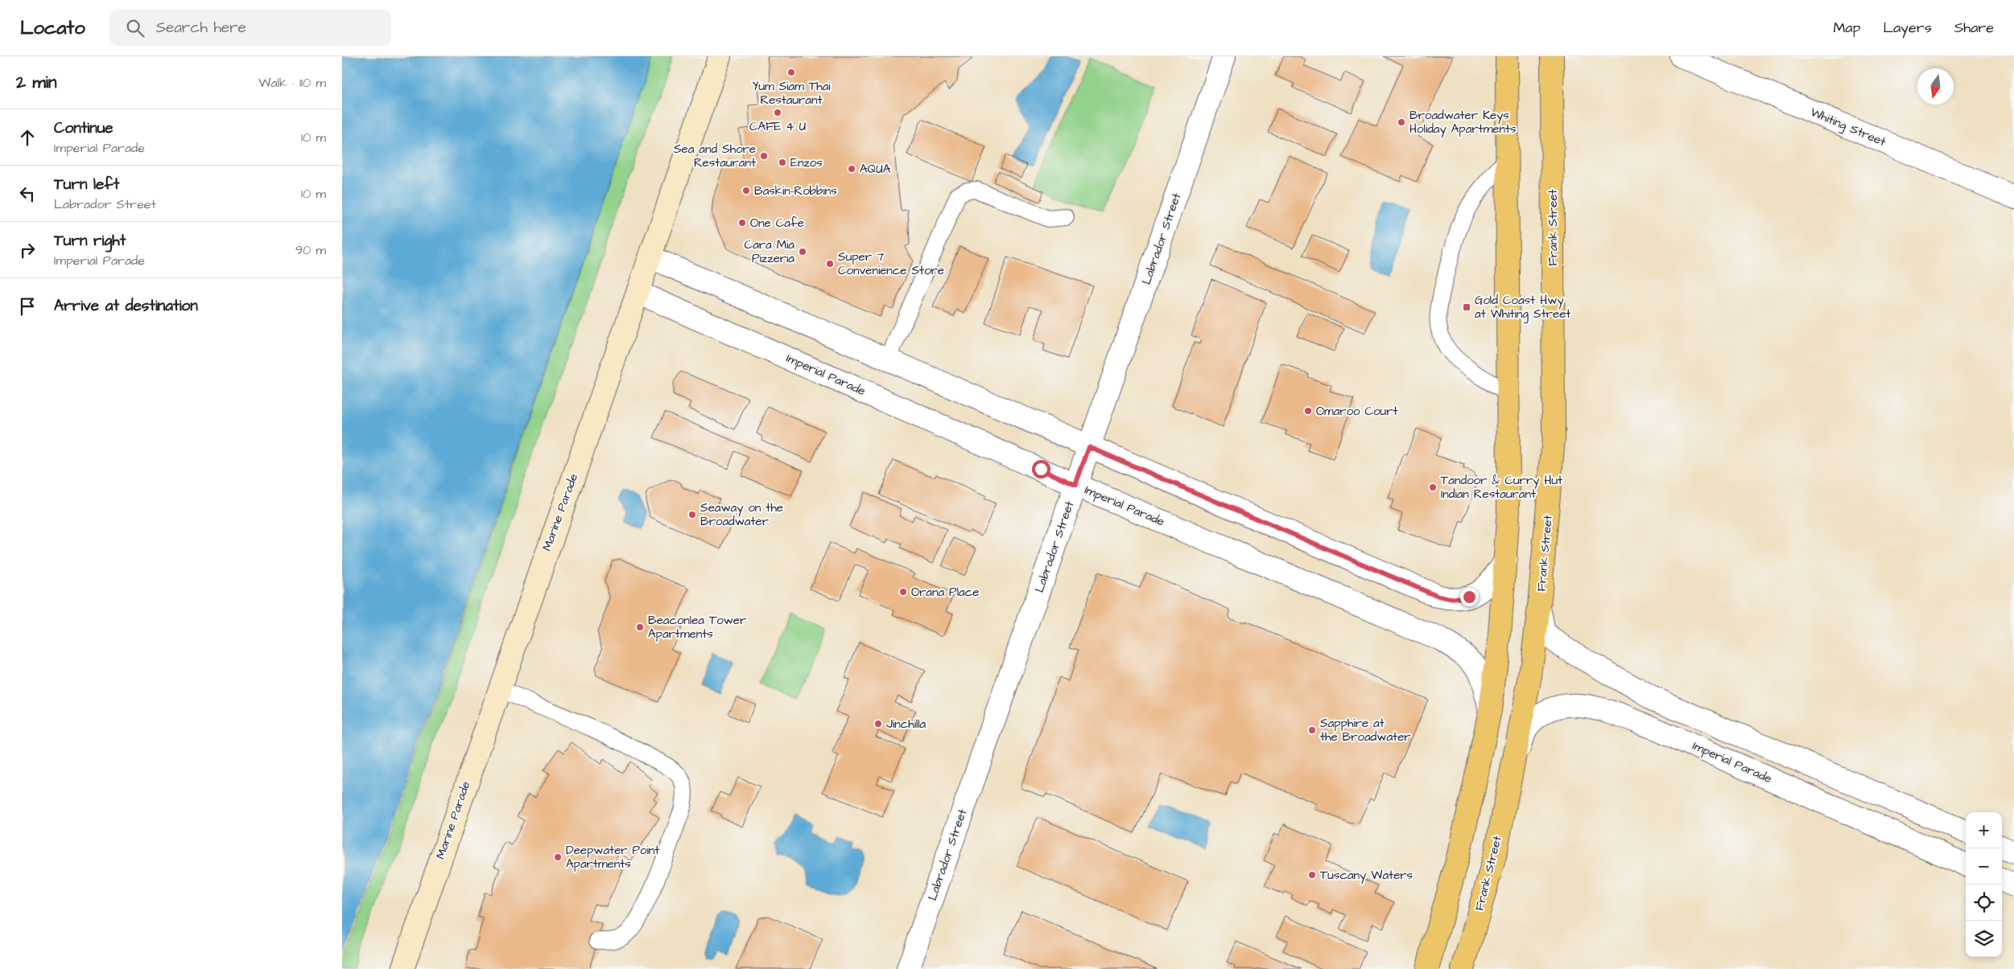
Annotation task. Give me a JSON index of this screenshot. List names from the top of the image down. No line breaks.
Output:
{"streets":{"highway":["Frank Street"],"street":["Whiting Street","Labrador Street","Imperial Parade","Marine Parade"]},"crossings":[["Frank Street","Imperial Parade"],["Labrador Street","Imperial Parade"],["Imperial Parade","Marine Parade"]],"places":{"other":["Yum Siam Thai Restaurant","CAFE 4 U","Broadwater Keys Holiday Apartments","Sea and Shore Restaurant","Enzos","AQUA","Baskin-Robbins","One Cafe","Cara Mia Pizzeria","Super 7 Convenience Store","Omaroo Court","Tandoor & Curry Hut Indian Restaurant","Seaway on the Broadwater","Orana Place","Beaconlea Tower Apartments","Jinchilla","Sapphire at the Broadwater","Deepwater Point Apartments","Tuscany Waters"],"transit":["Gold Coast Hwy at Whiting Street"]},"north":"bottom","page":{"header":"Locato","search":"Search here","nav":["Map","Layers","Share"],"heading":["2 min","Walk · 110 m"],"list":[["Continue","Imperial Parade","10 m"],["Turn left","Labrador Street","10 m"],["Turn right","Imperial Parade","90 m"],"Arrive at destination"],"map_buttons":["+","−"]}}
